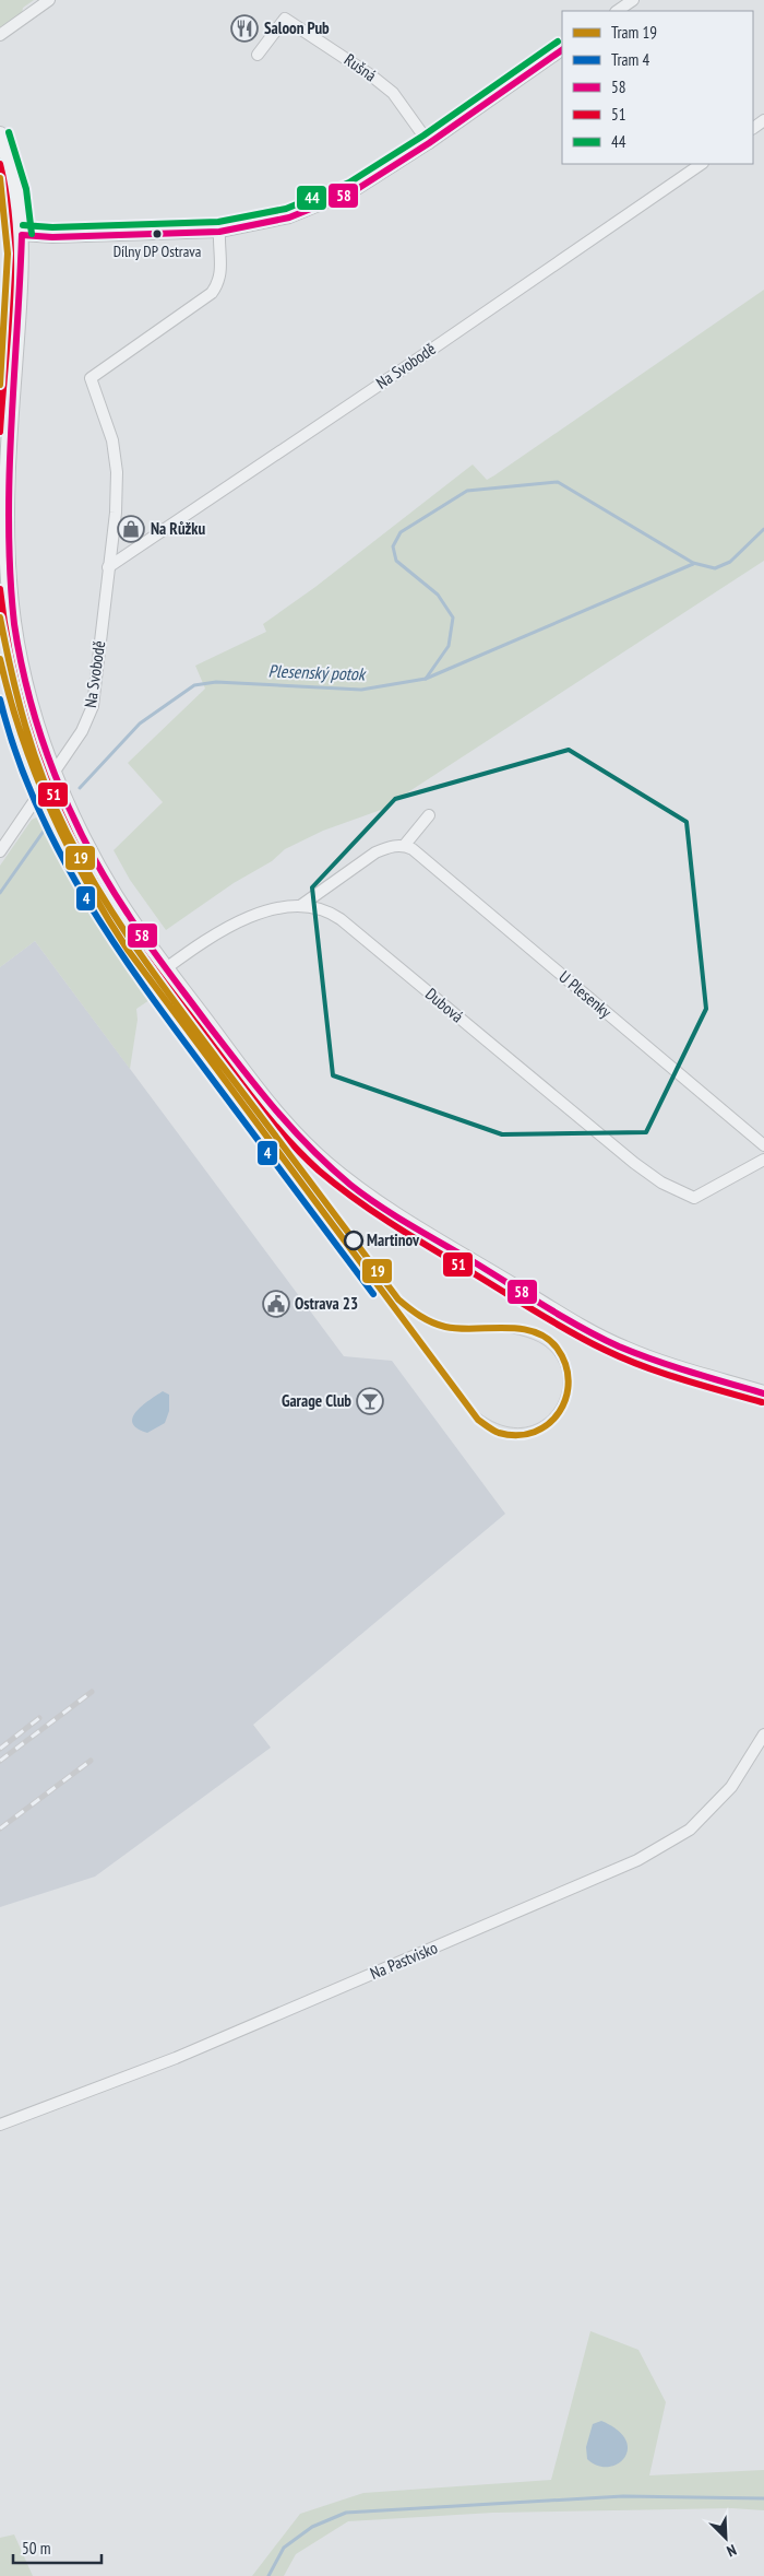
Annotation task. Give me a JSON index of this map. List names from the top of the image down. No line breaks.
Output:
{"streets":{"street":["Rušná","Na Svobodě","U Plesenky","Dubová","Na Pastvisko"]},"water":["Plesenský potok"],"places":{"restaurant":["Saloon Pub"],"other":["Dílny DP Ostrava","Martinov"],"shop":["Na Růžku"],"public building":["Ostrava 23"],"bar":["Garage Club"]},"lines":["transit line 44","transit line 58","transit line 51","tram line 19","tram line 4"],"legend":["Tram 19","Tram 4","58","51","44"],"scale_bar":"50 m","north":"bottom right"}
